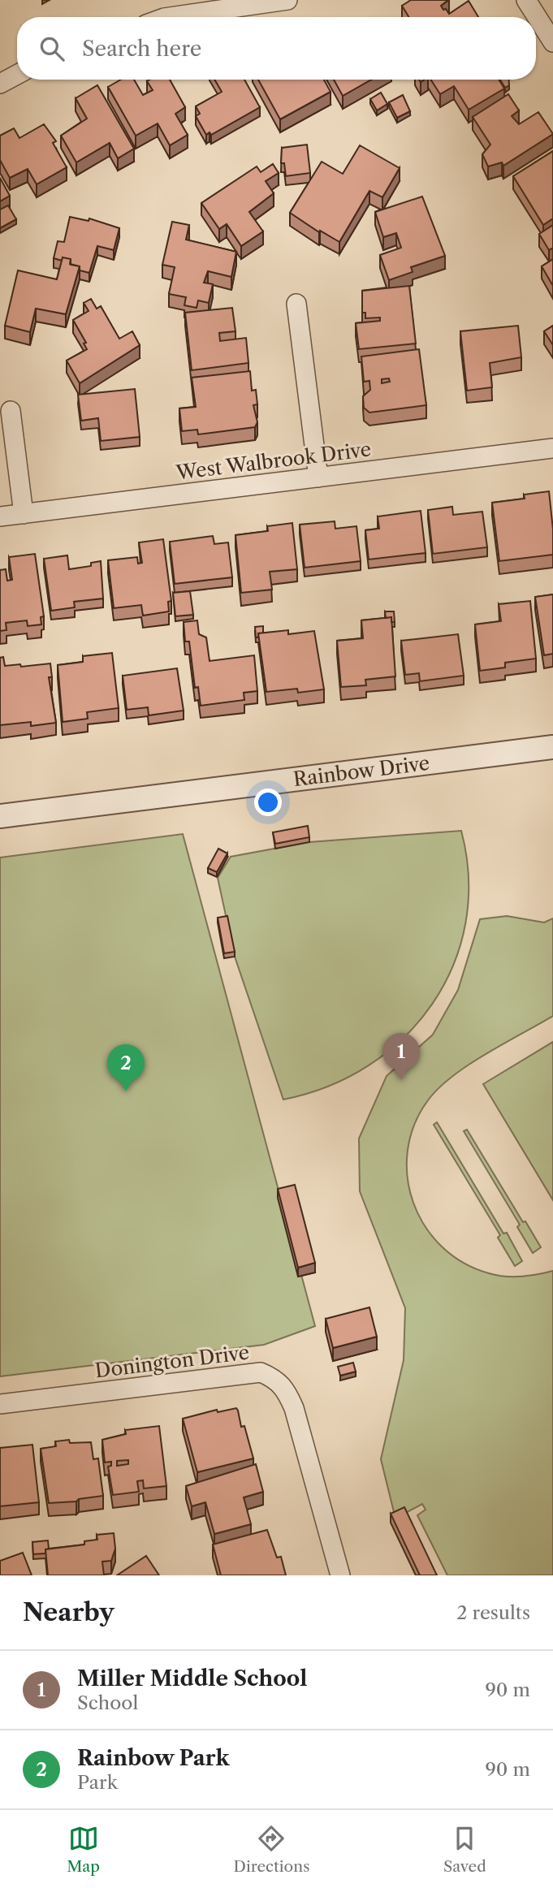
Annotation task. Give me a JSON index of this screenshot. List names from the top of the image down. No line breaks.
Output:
{"streets":{"street":["West Walbrook Drive","Rainbow Drive","Donington Drive"]},"page":{"search":"Search here","pins":["1","2"],"heading":["Nearby","2 results"],"list":[{"mark":"1","name":"Miller Middle School","note":"School","value":"90 m"},{"mark":"2","name":"Rainbow Park","note":"Park","value":"90 m"}],"nav":["Map","Directions","Saved"]}}
